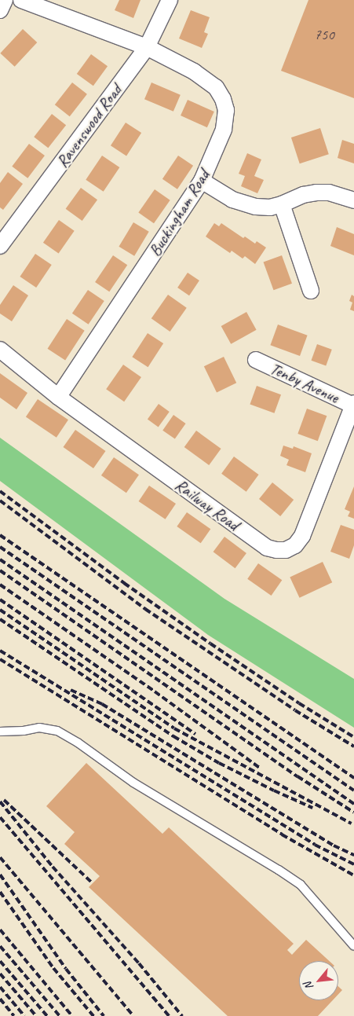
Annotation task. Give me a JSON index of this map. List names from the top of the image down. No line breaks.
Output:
{"streets":{"street":["Ravenswood Road","Buckingham Road","Tenby Avenue","Railway Road"]},"crossings":[["Ravenswood Road","Buckingham Road"],["Buckingham Road","Railway Road"],["Tenby Avenue","Railway Road"]],"house_numbers":["750"],"north":"bottom left"}
